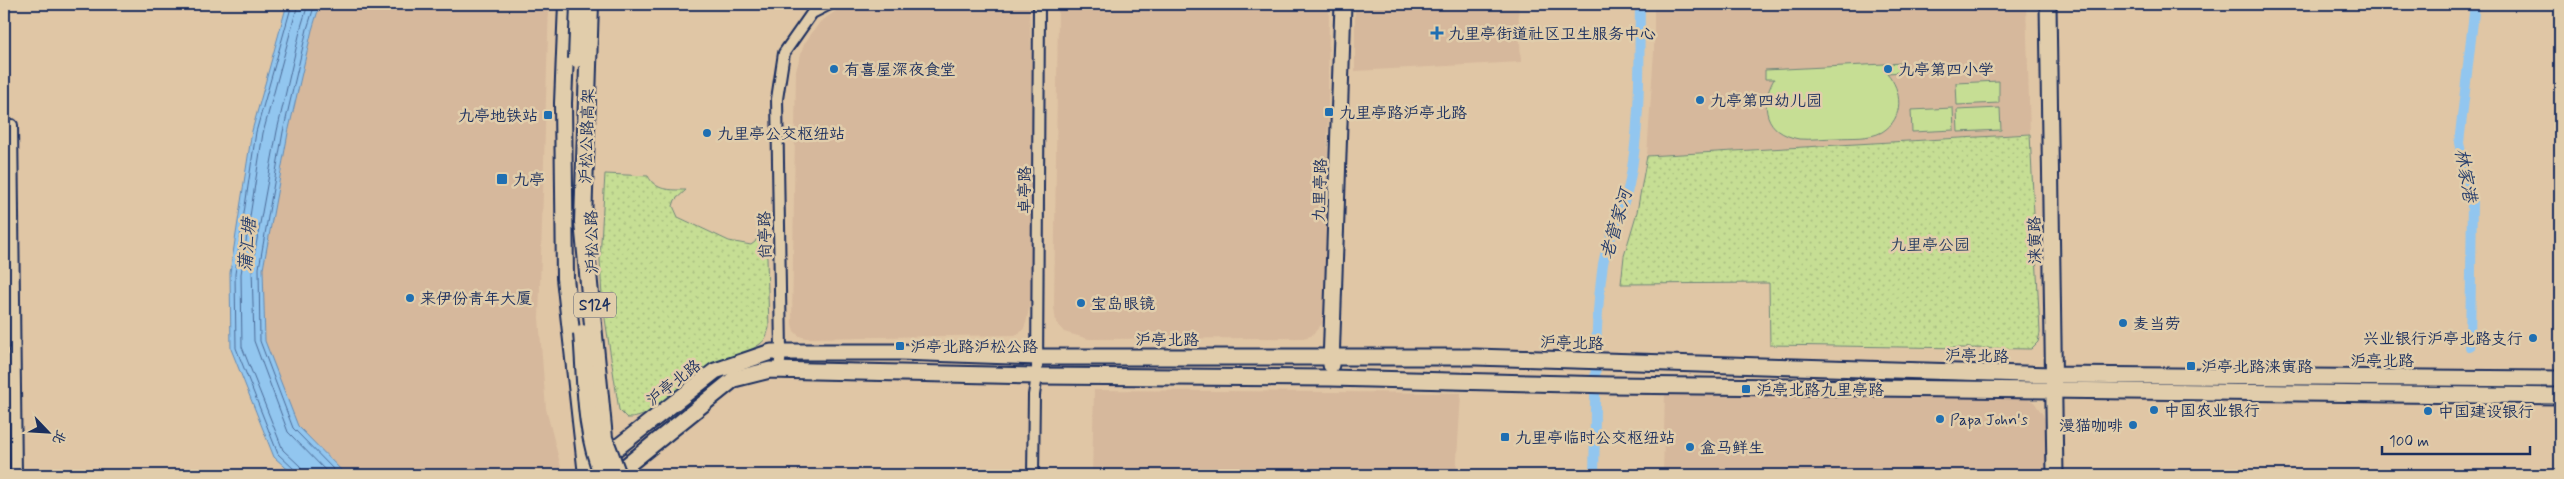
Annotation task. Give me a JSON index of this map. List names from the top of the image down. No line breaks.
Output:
{"streets":{"main road":["沪松公路高架","沪松公路","S124"],"street":["卓亭路","九里亭路","尚亭路","涞寅路","沪亭北路"]},"crossings":[["沪松公路高架","沪松公路"],["卓亭路","沪亭北路"],["九里亭路","沪亭北路"],["尚亭路","沪亭北路"],["涞寅路","沪亭北路"],["沪松公路","沪亭北路"]],"water":["林家港","老管家河","蒲汇塘"],"parks":["九里亭公园"],"places":{"health":["九里亭街道社区卫生服务中心"],"other":["有喜屋深夜食堂","九亭第四小学","九亭第四幼儿园","九里亭公交枢纽站","来伊份青年大厦","宝岛眼镜","麦当劳","兴业银行沪亭北路支行","中国农业银行","中国建设银行","Papa John's","漫猫咖啡","盒马鲜生"],"transit":["九里亭路沪亭北路","九亭地铁站","九亭","沪亭北路沪松公路","沪亭北路涞寅路","沪亭北路九里亭路","九里亭临时公交枢纽站"]},"scale_bar":"100 m","north":"bottom right"}
